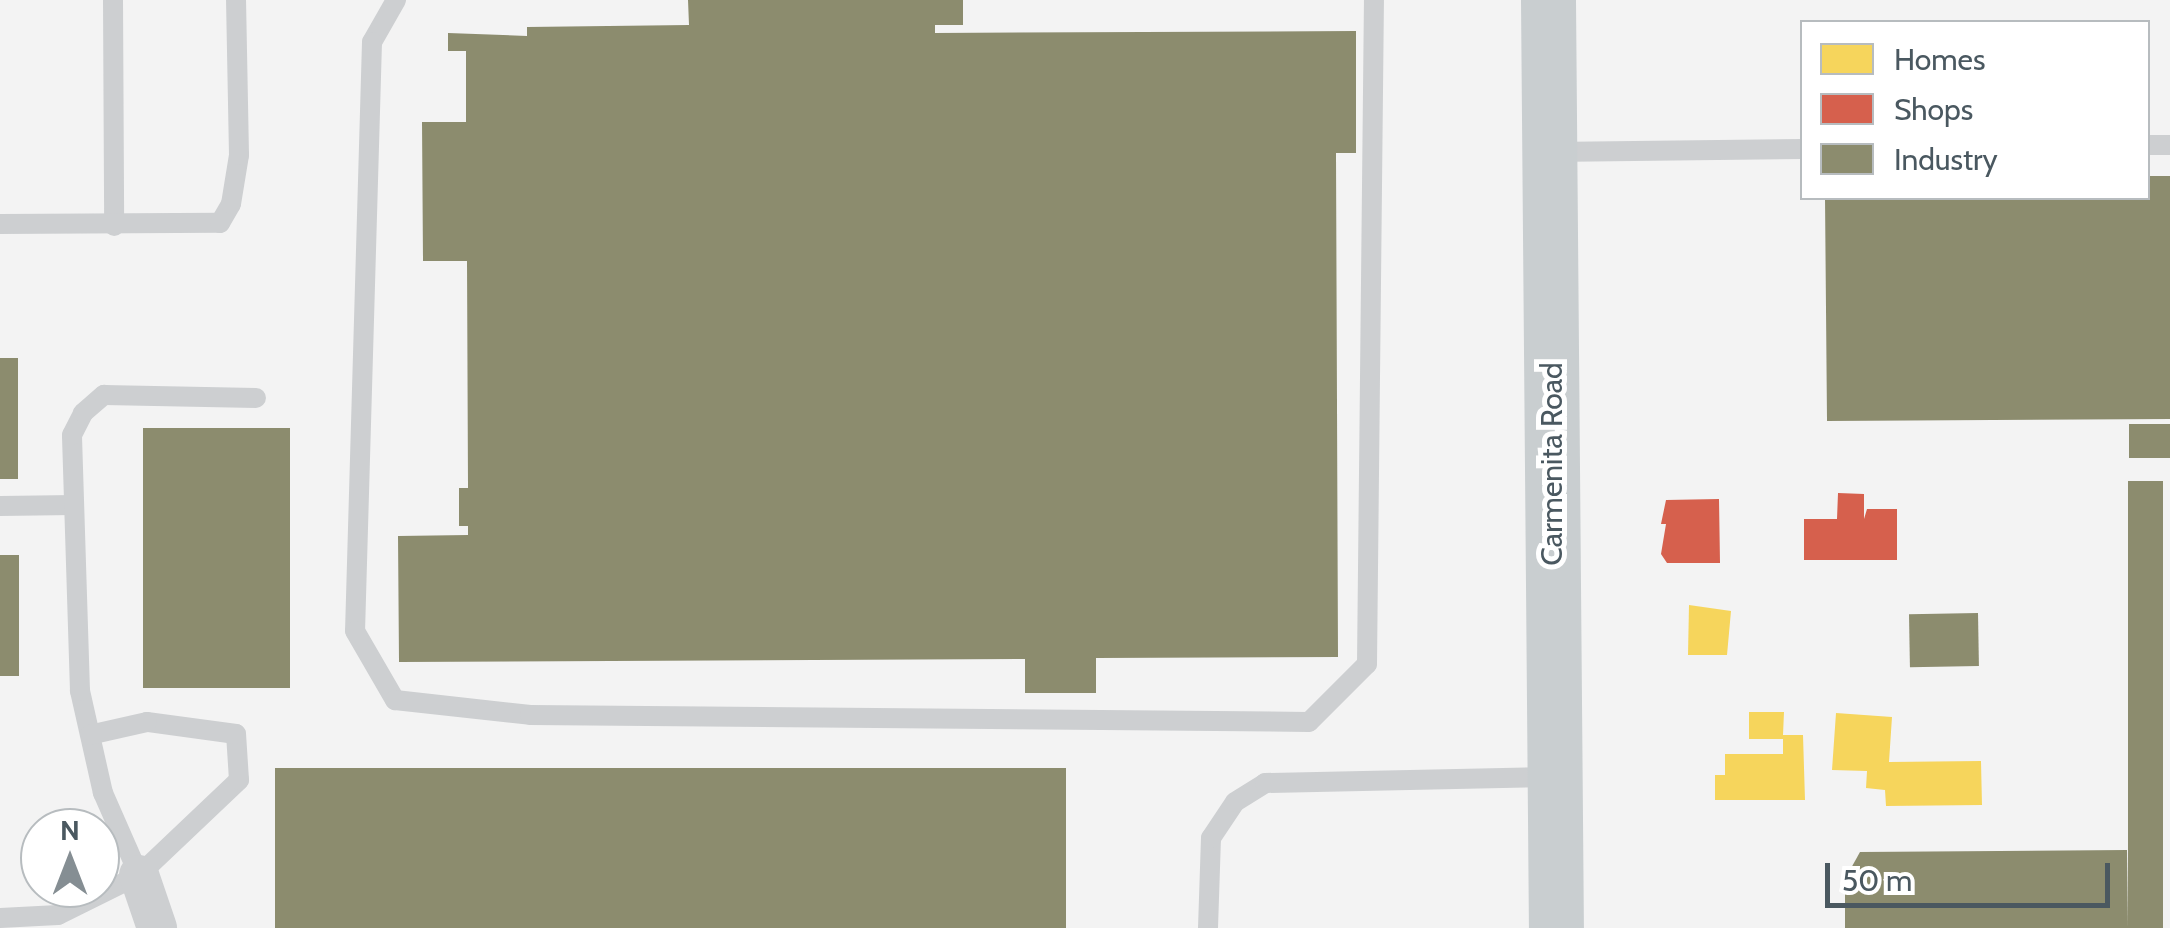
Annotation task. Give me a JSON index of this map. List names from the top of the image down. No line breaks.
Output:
{"streets":{"main road":["Carmenita Road"]},"legend":["Homes","Shops","Industry"],"scale_bar":"50 m","north":"top"}
